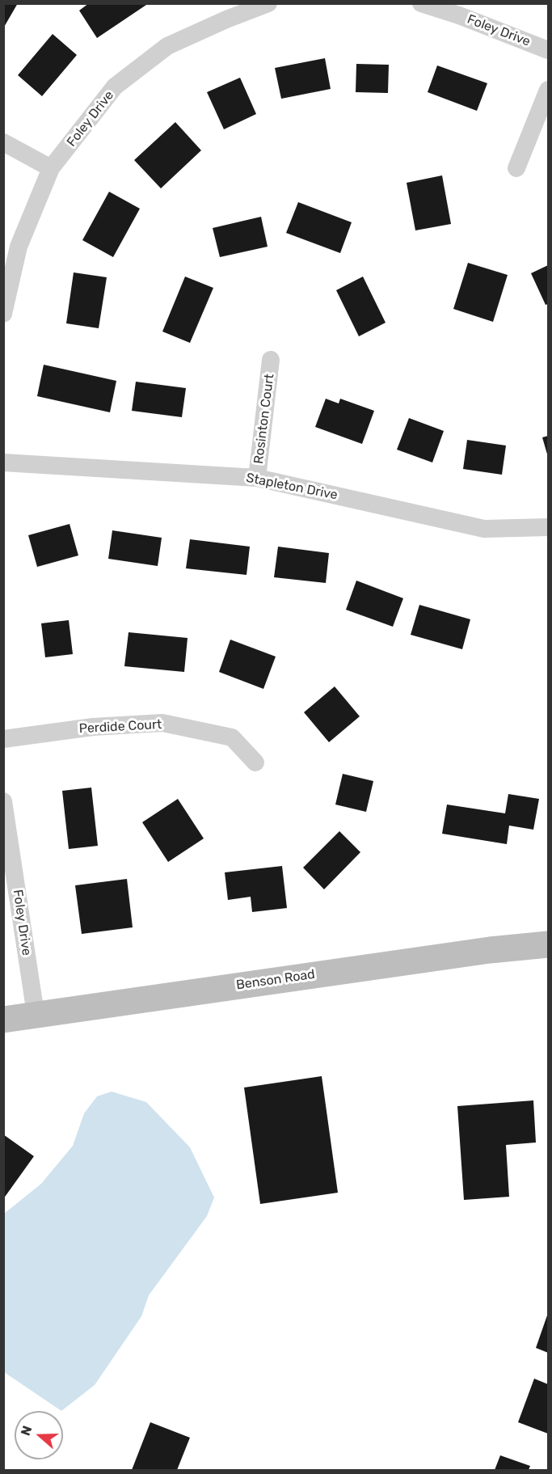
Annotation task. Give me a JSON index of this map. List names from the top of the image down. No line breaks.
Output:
{"streets":{"main road":["Benson Road"],"street":["Foley Drive","Rosinton Court","Stapleton Drive","Perdide Court"]},"crossings":[["Foley Drive","Benson Road"],["Rosinton Court","Stapleton Drive"]],"north":"left"}
